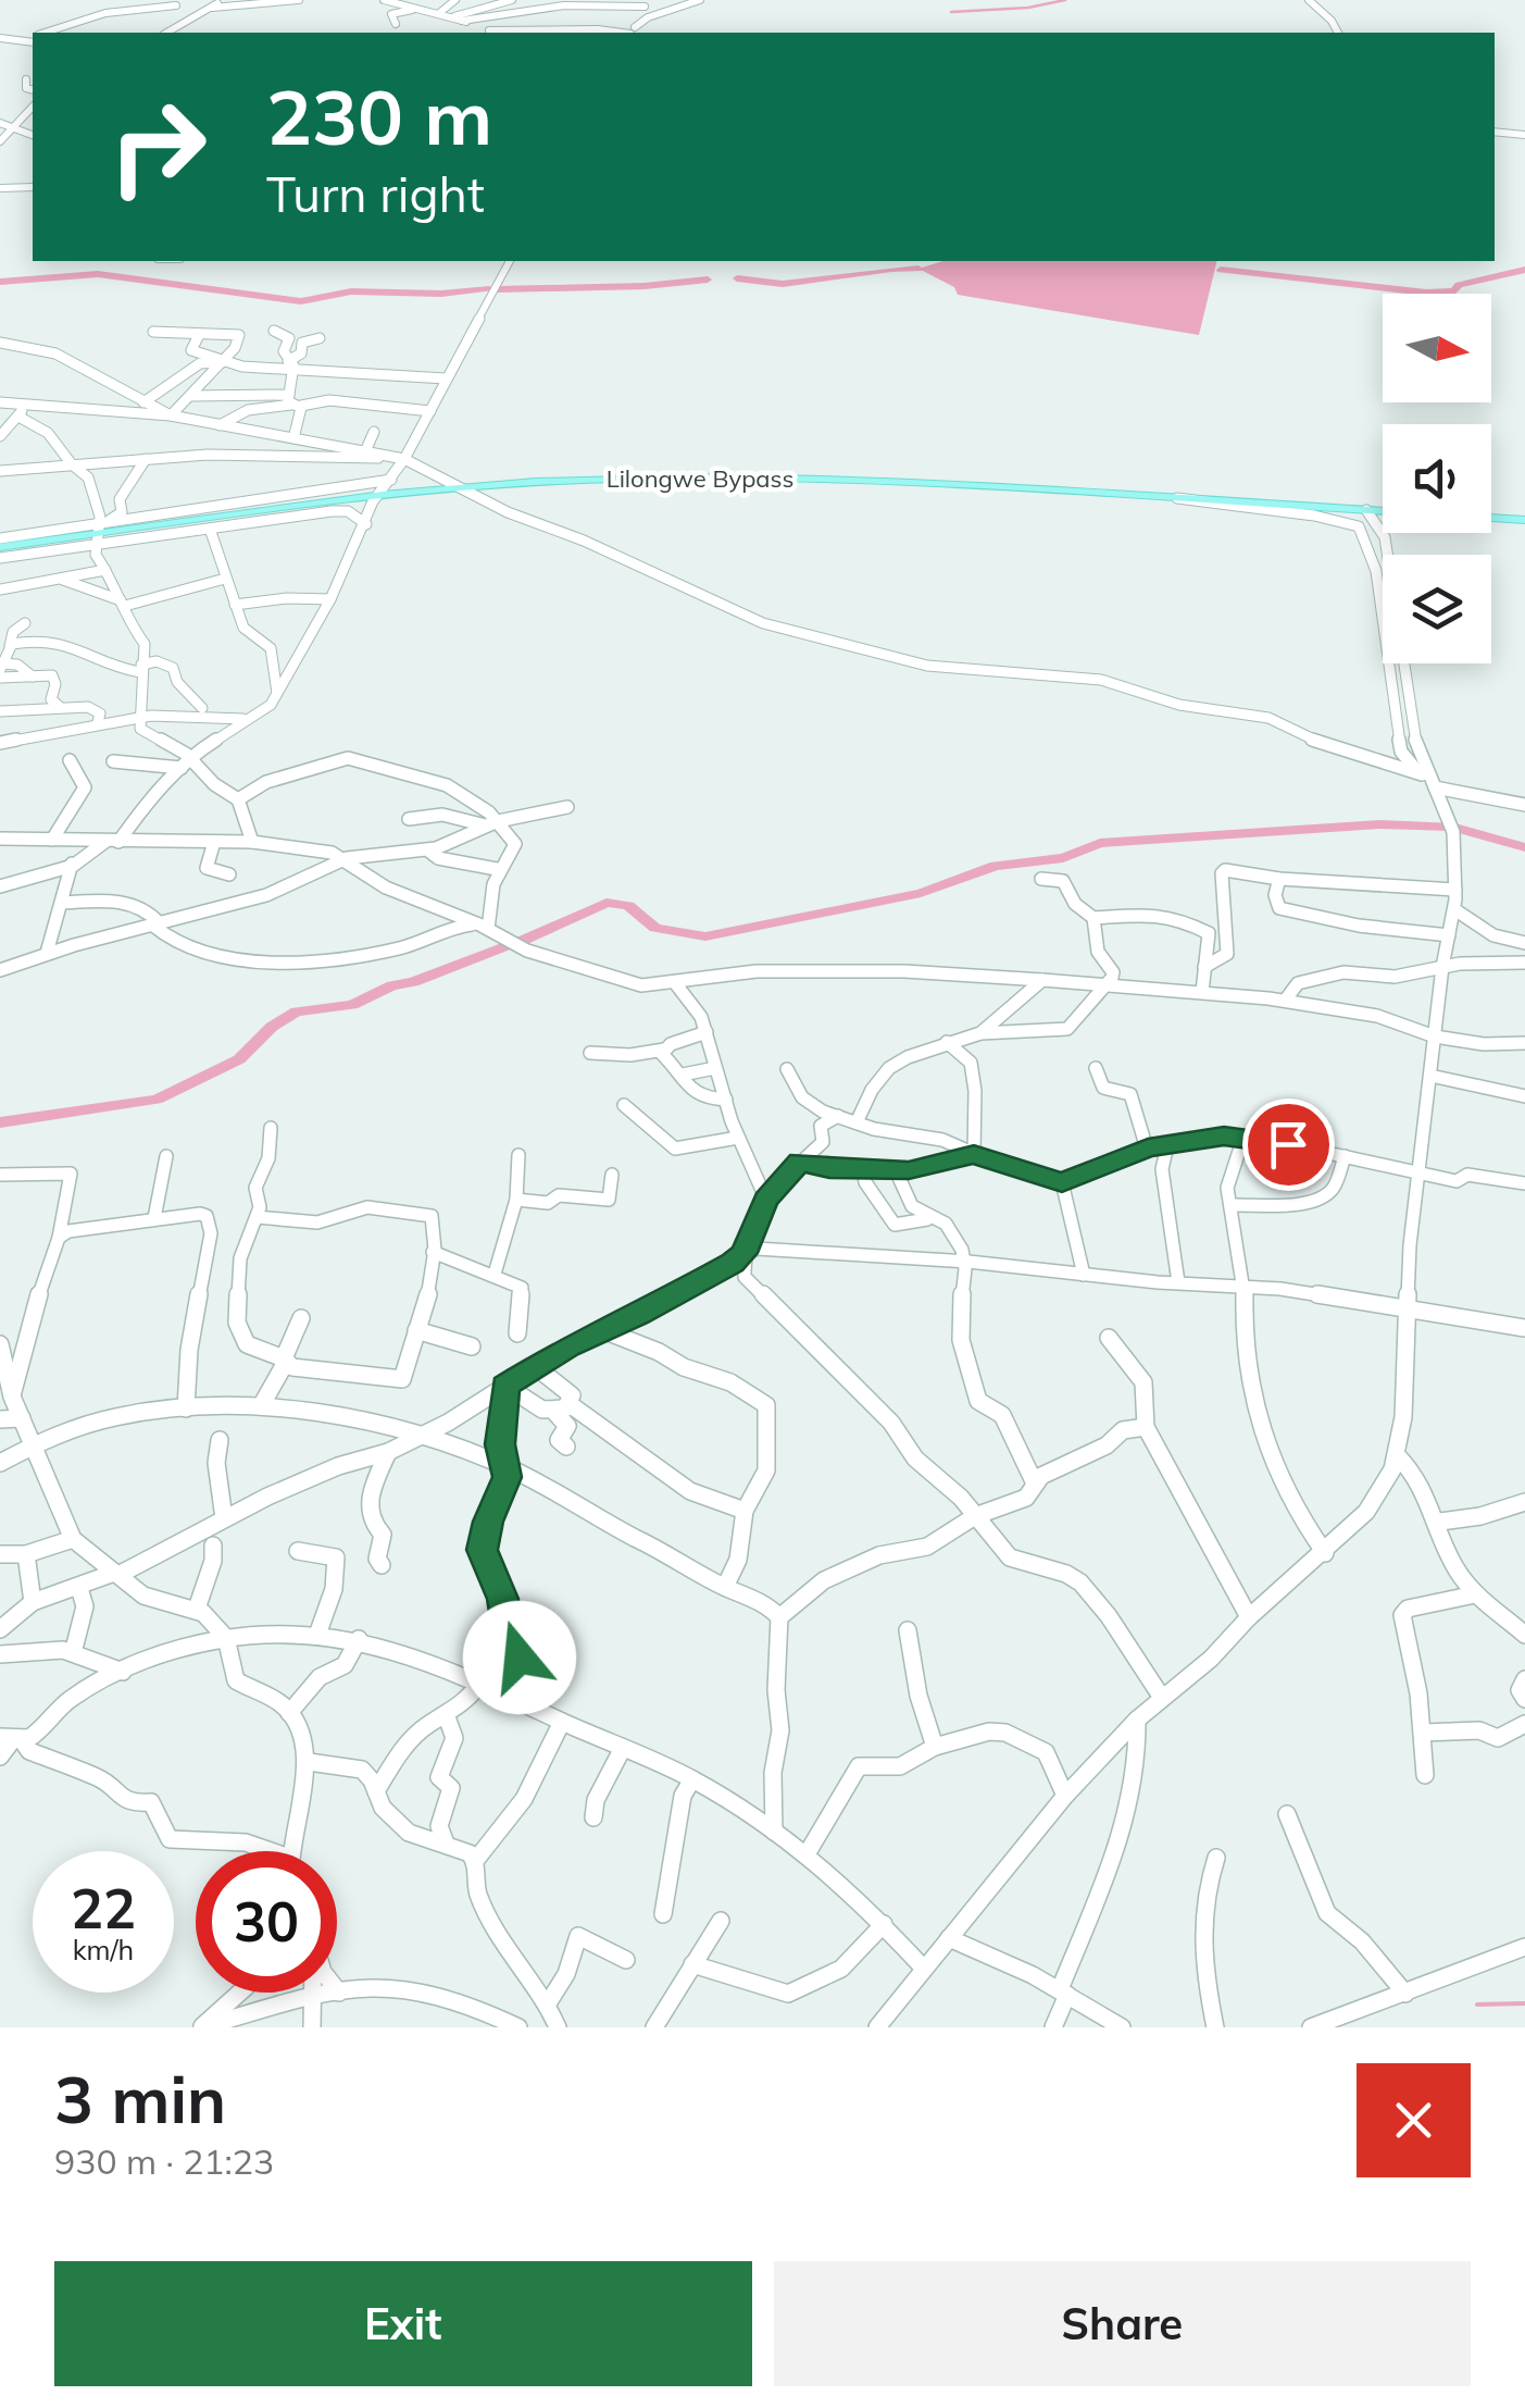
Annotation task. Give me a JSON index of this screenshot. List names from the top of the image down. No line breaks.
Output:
{"streets":{"main road":["Lilongwe Bypass"]},"north":"right","page":{"turn":["230 m","Turn right"],"speed":"22 km/h","limit":"30","heading":["3 min","930 m · 21:23"],"buttons":["Exit","Share"]}}
